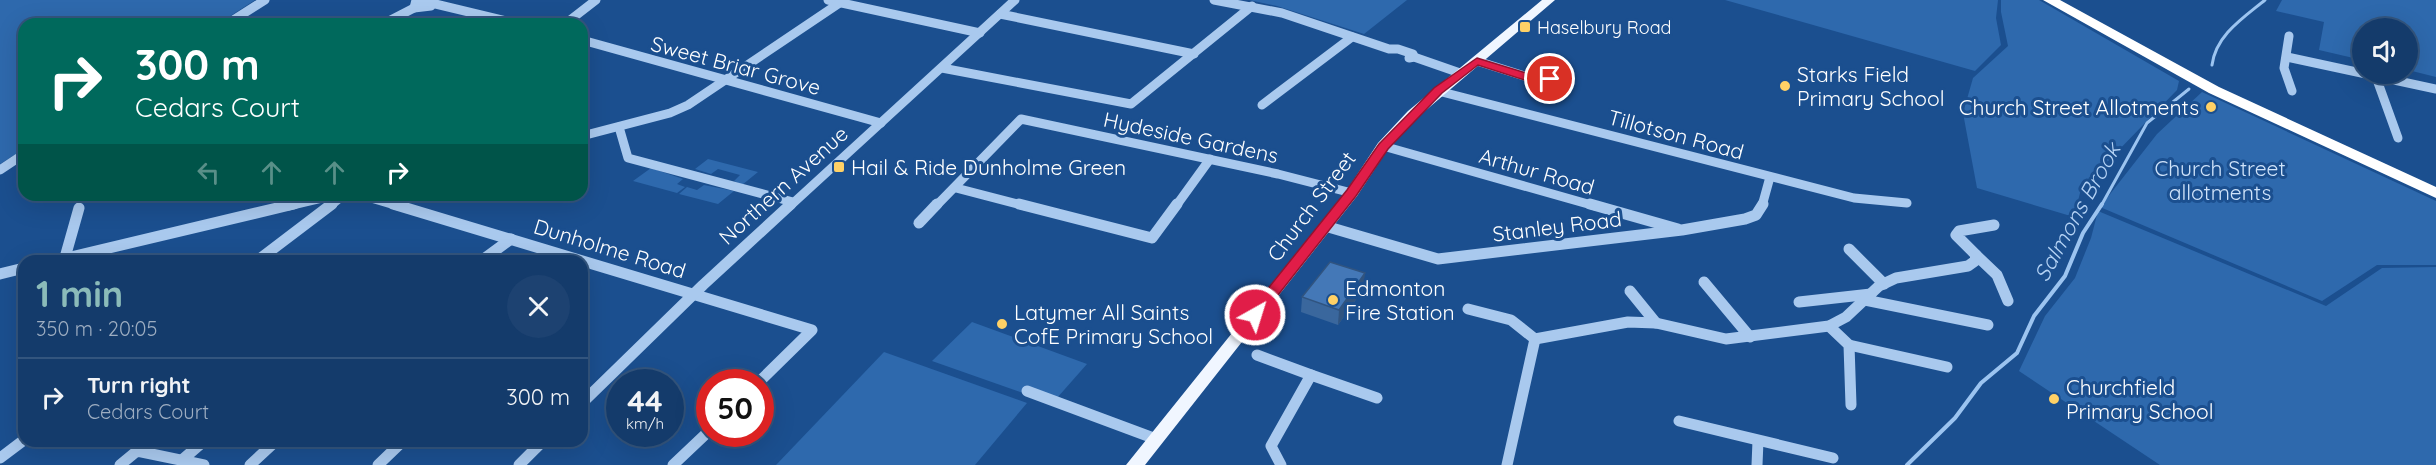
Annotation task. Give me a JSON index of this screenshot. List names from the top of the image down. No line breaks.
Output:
{"streets":{"main road":["Church Street"],"street":["Sweet Briar Grove","Tillotson Road","Hydeside Gardens","Arthur Road","Northern Avenue","Stanley Road","Dunholme Road"]},"crossings":[["Sweet Briar Grove","Northern Avenue"],["Tillotson Road","Church Street"],["Tillotson Road","Stanley Road"],["Hydeside Gardens","Church Street"],["Arthur Road","Church Street"],["Arthur Road","Stanley Road"],["Northern Avenue","Dunholme Road"],["Church Street","Stanley Road"]],"water":["Salmons Brook"],"parks":["Church Street allotments"],"places":{"transit":["Haselbury Road","Hail & Ride Dunholme Green"],"other":["Starks Field Primary School","Church Street Allotments","Edmonton Fire Station","Latymer All Saints CofE Primary School","Churchfield Primary School"]},"page":{"turn":["300 m","Cedars Court"],"heading":["1 min","350 m · 20:05"],"list":[{"name":"Turn right","note":"Cedars Court","value":"300 m"}],"speed":"44 km/h","limit":"50"}}
